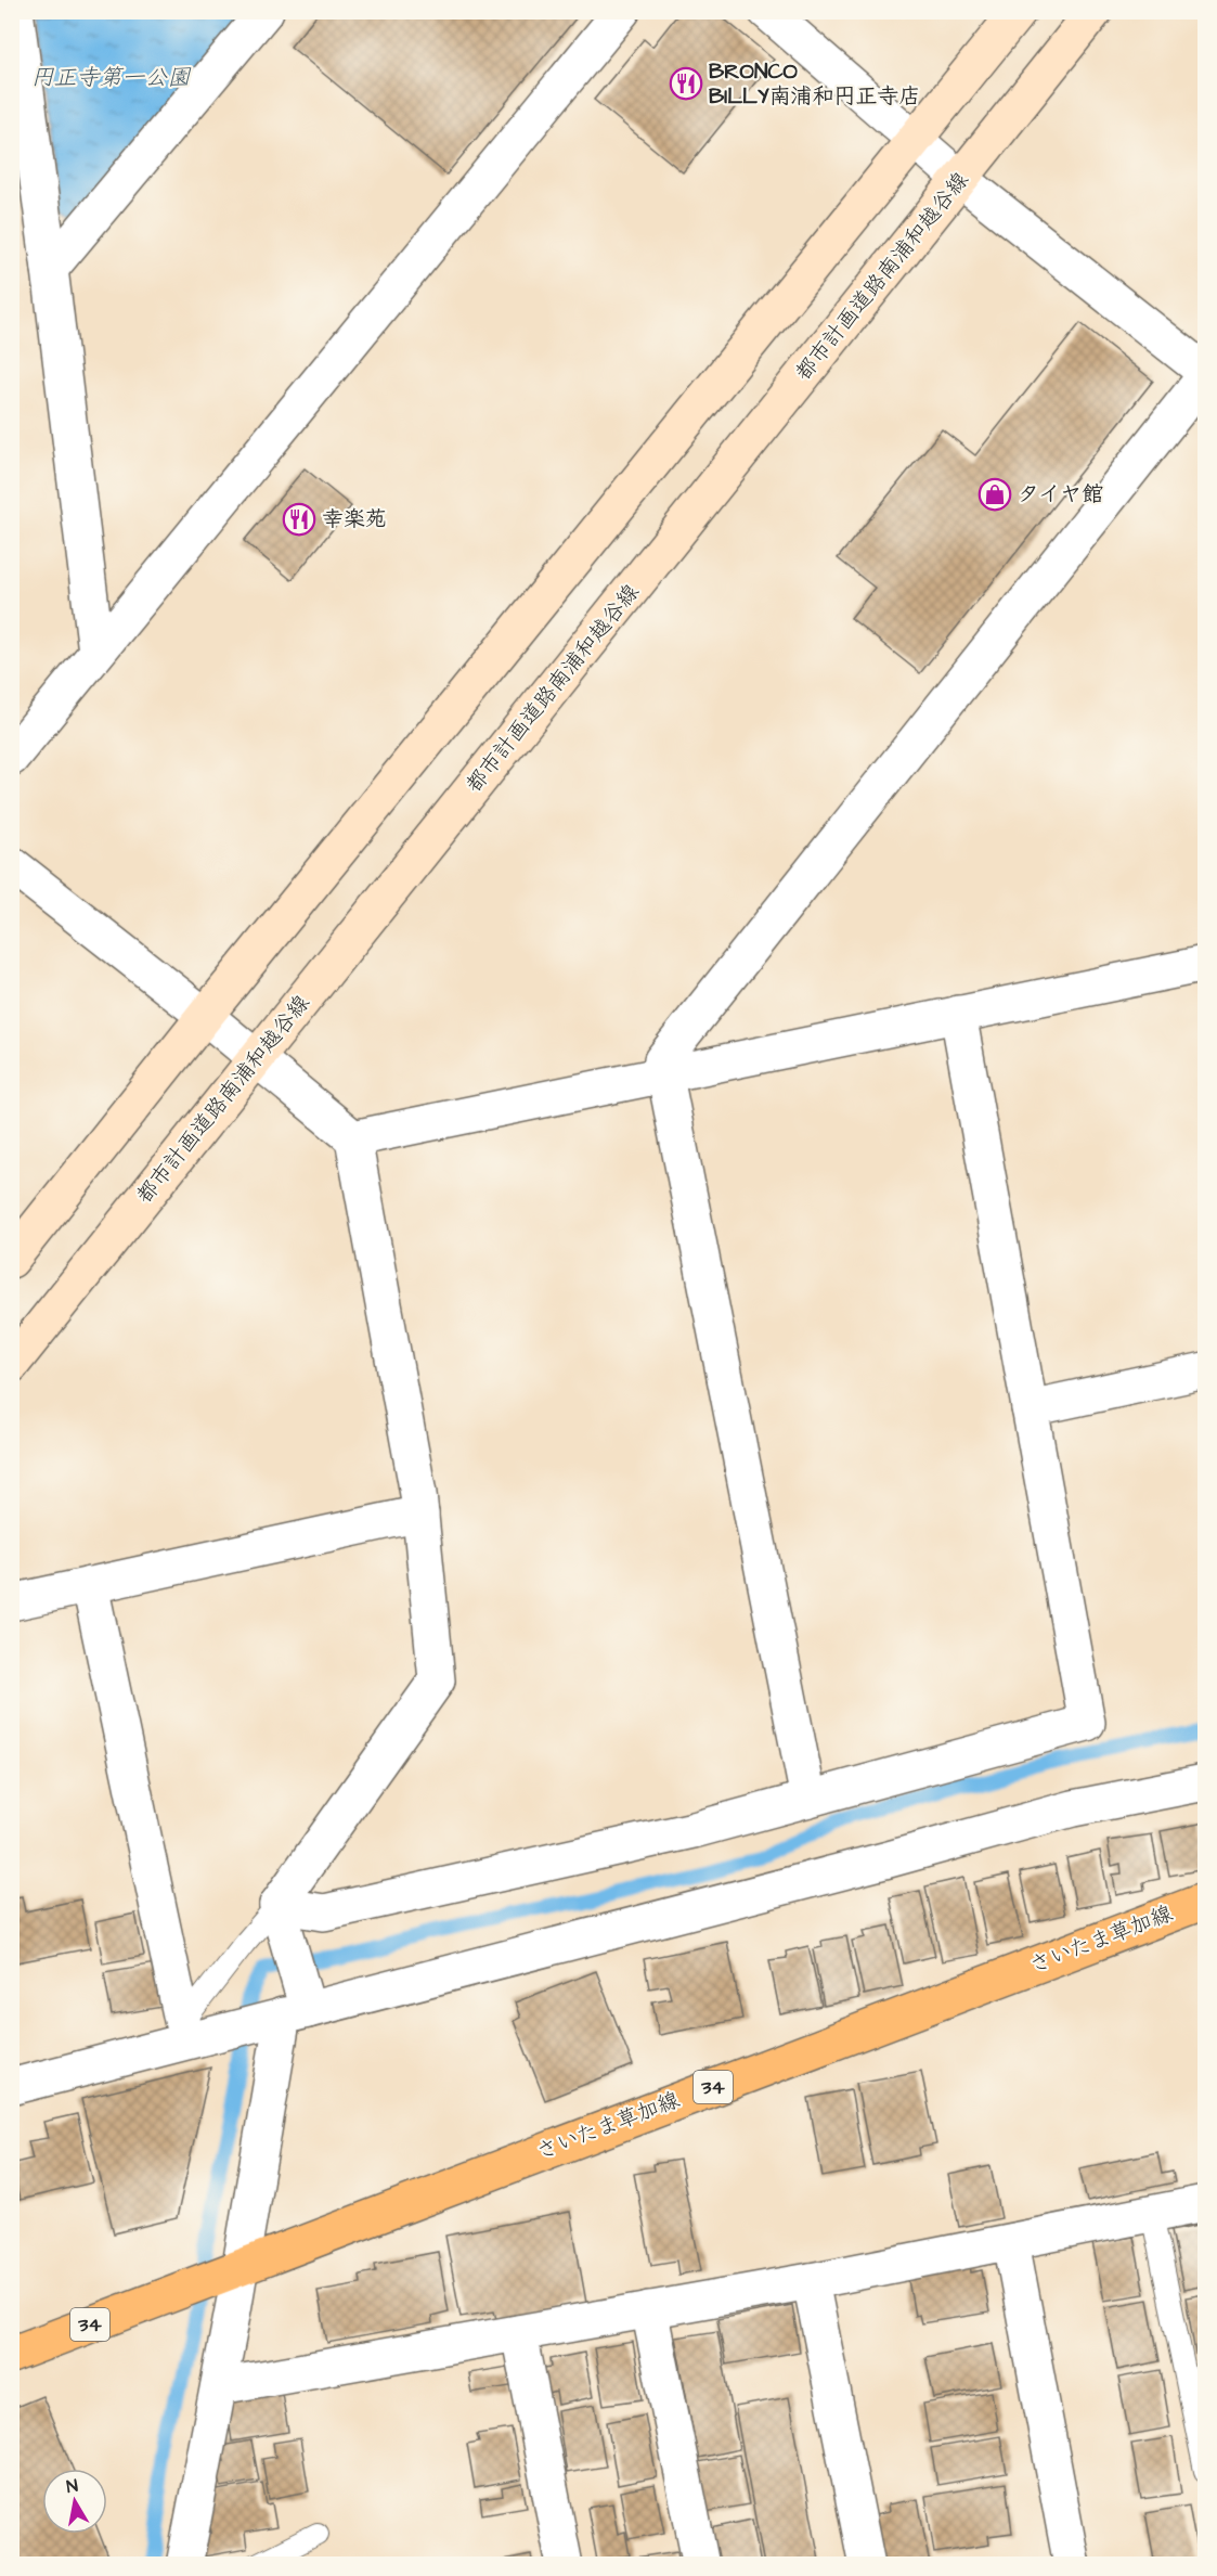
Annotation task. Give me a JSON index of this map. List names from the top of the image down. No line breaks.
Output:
{"streets":{"main road":["さいたま草加線","34"],"street":["都市計画道路南浦和越谷線"]},"water":["円正寺第一公園"],"places":{"restaurant":["BRONCO BILLY南浦和円正寺店","幸楽苑"],"shop":["タイヤ館"]},"north":"top"}
